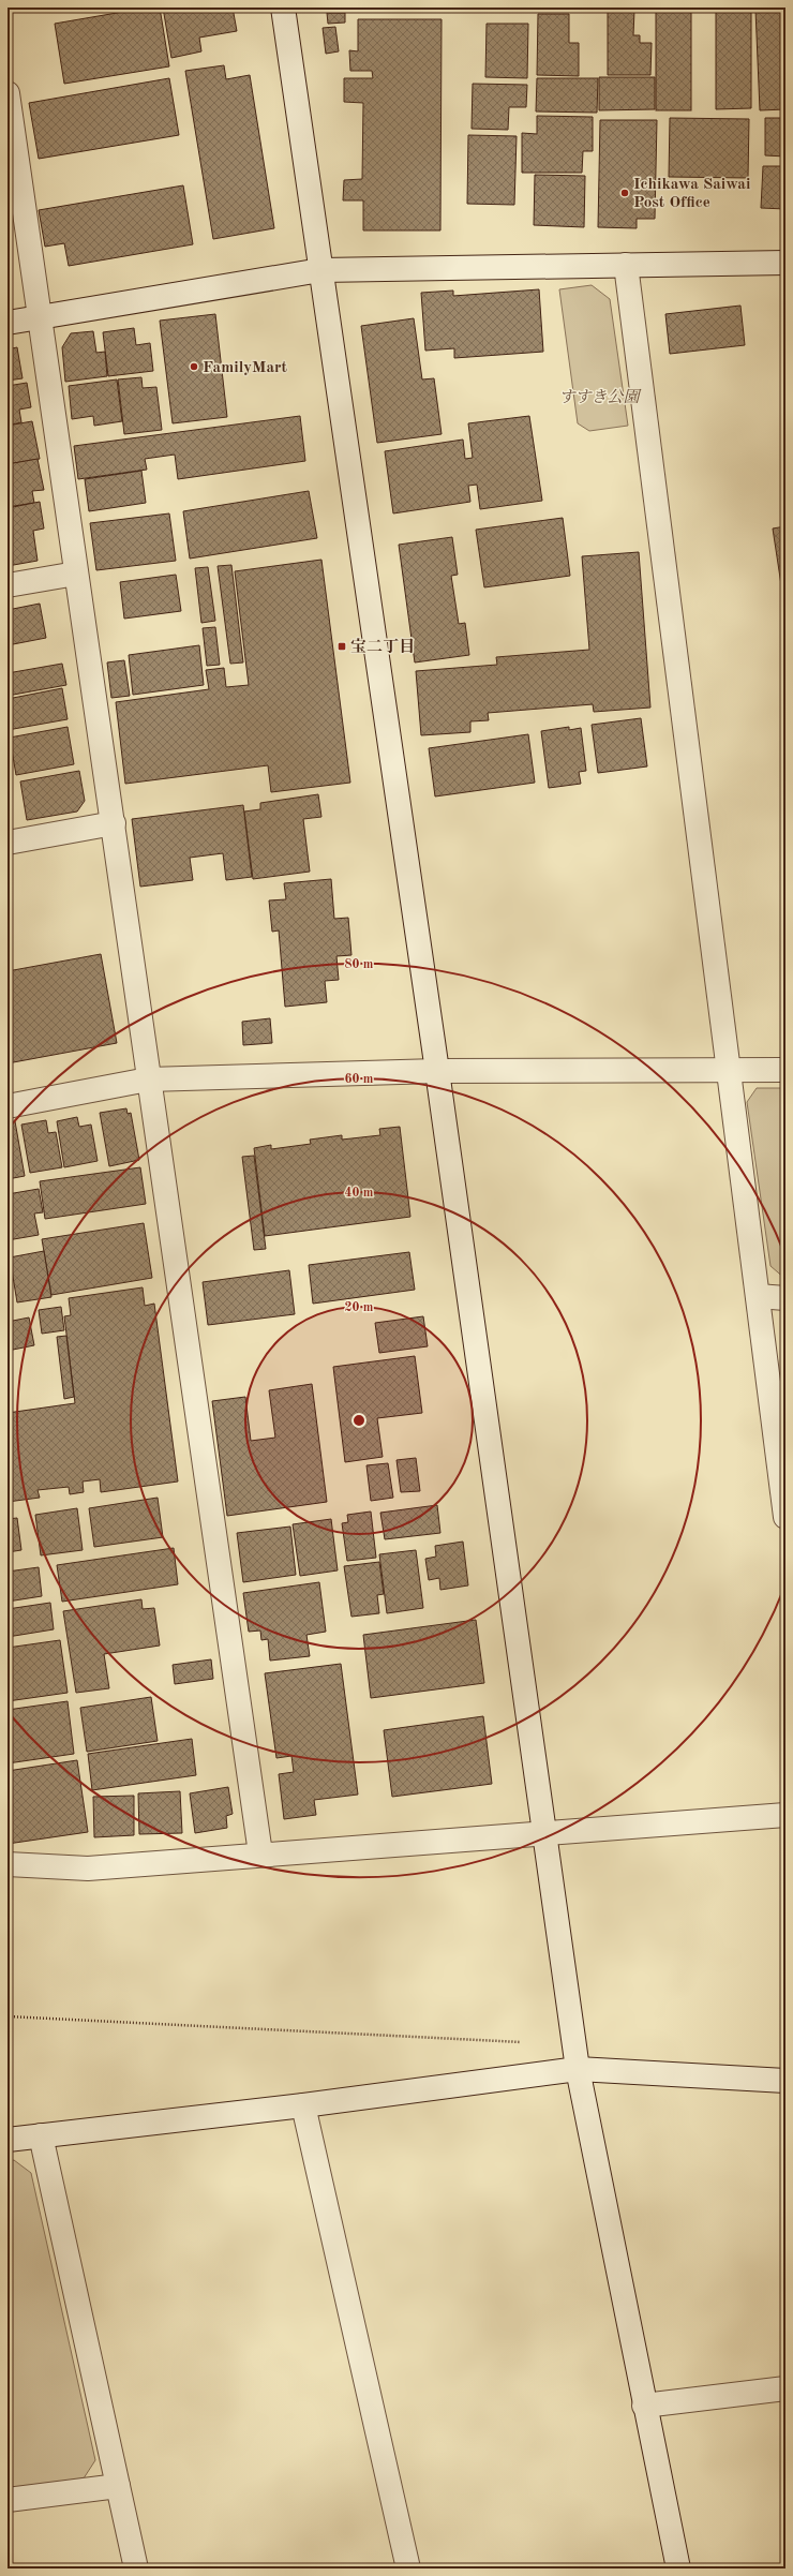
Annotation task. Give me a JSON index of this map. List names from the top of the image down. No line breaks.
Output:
{"parks":["すすき公園"],"places":{"other":["Ichikawa Saiwai Post Office","FamilyMart"],"transit":["宝二丁目"]},"rings":["80 m","60 m","40 m","20 m"]}
